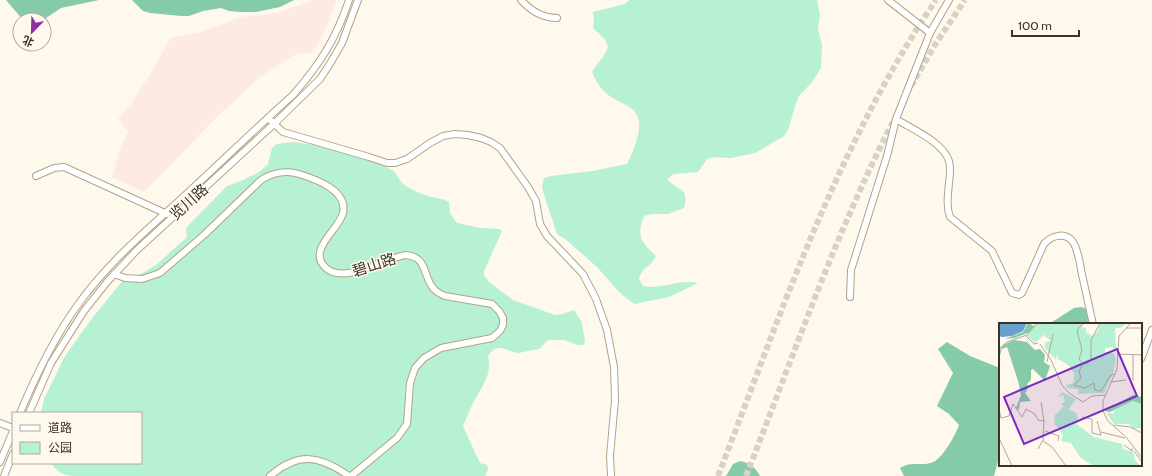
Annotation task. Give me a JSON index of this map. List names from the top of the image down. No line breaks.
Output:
{"streets":{"street":["览川路","碧山路"]},"crossings":[["览川路","碧山路"]],"legend":["道路","公园"],"scale_bar":"100 m","north":"bottom left"}
